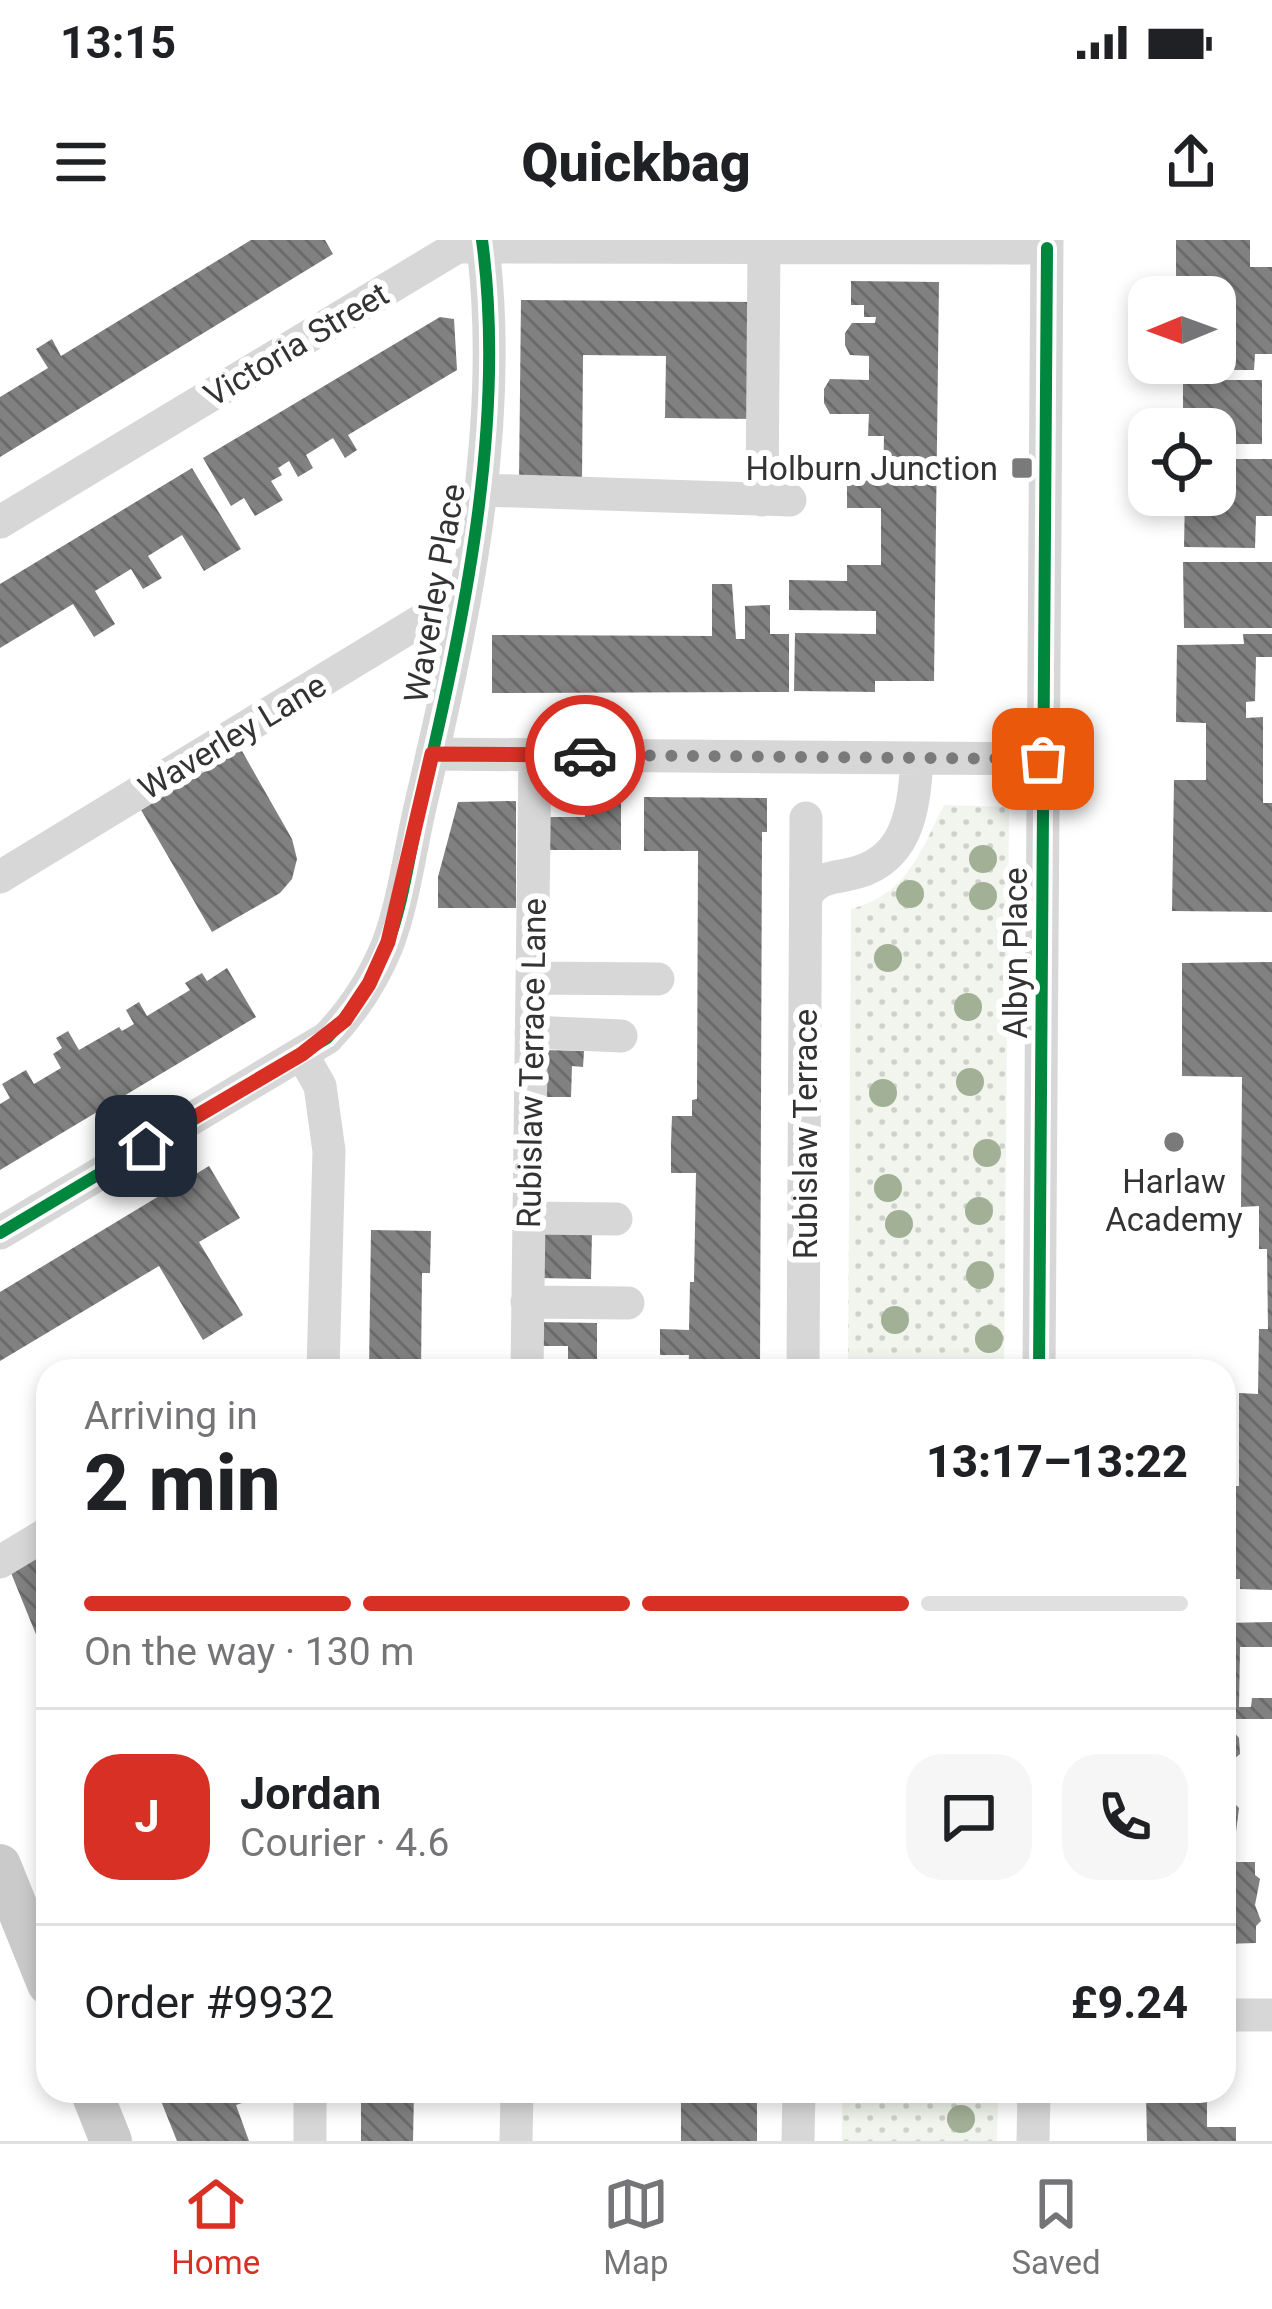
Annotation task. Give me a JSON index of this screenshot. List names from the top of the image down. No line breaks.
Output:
{"streets":{"street":["Victoria Street","Waverley Place","Waverley Lane","Albyn Place","Rubislaw Terrace Lane","Rubislaw Terrace"]},"crossings":[["Victoria Street","Waverley Place"],["Victoria Street","Albyn Place"],["Waverley Place","Waverley Lane"]],"places":{"transit":["Holburn Junction"],"other":["Harlaw Academy"]},"north":"left","page":{"status":"13:15","header":"Quickbag","heading":["2 min","Arriving in","13:17–13:22"],"panel":["Jordan","Courier · 4.6","Order #9932","£9.24"],"bar":"On the way · 130 m","round":"J","tabs":["Home","Map","Saved"]}}
